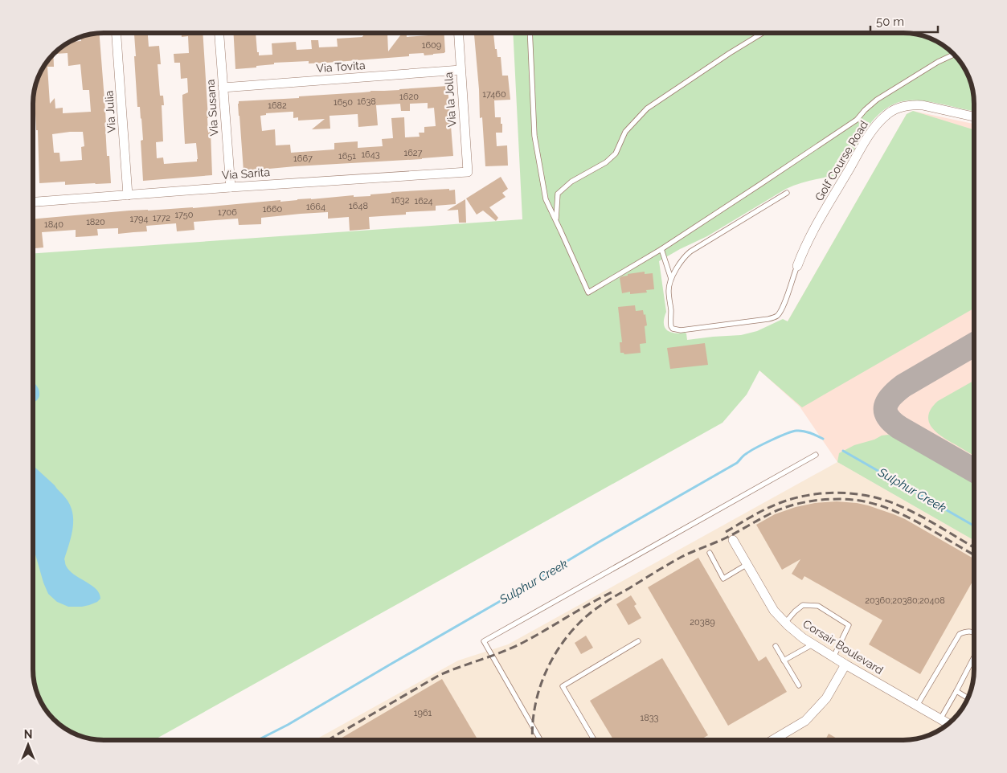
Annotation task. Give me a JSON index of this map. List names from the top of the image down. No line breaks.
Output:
{"streets":{"street":["Via Tovita","Via la Jolla","Via Susana","Via Julia","Golf Course Road","Via Sarita","Corsair Boulevard"]},"crossings":[["Via Tovita","Via la Jolla"],["Via Tovita","Via Susana"],["Via la Jolla","Via Sarita"],["Via Susana","Via Sarita"],["Via Julia","Via Sarita"]],"water":["Sulphur Creek"],"house_numbers":["1609","17460","1620","1638","1650","1682","1627","1643","1651","1667","1632","1624","1648","1664","1660","1706","1750","1772","1794","1820","1840","20360;20380;20408","20389","1961","1833"],"scale_bar":"50 m","north":"top"}
